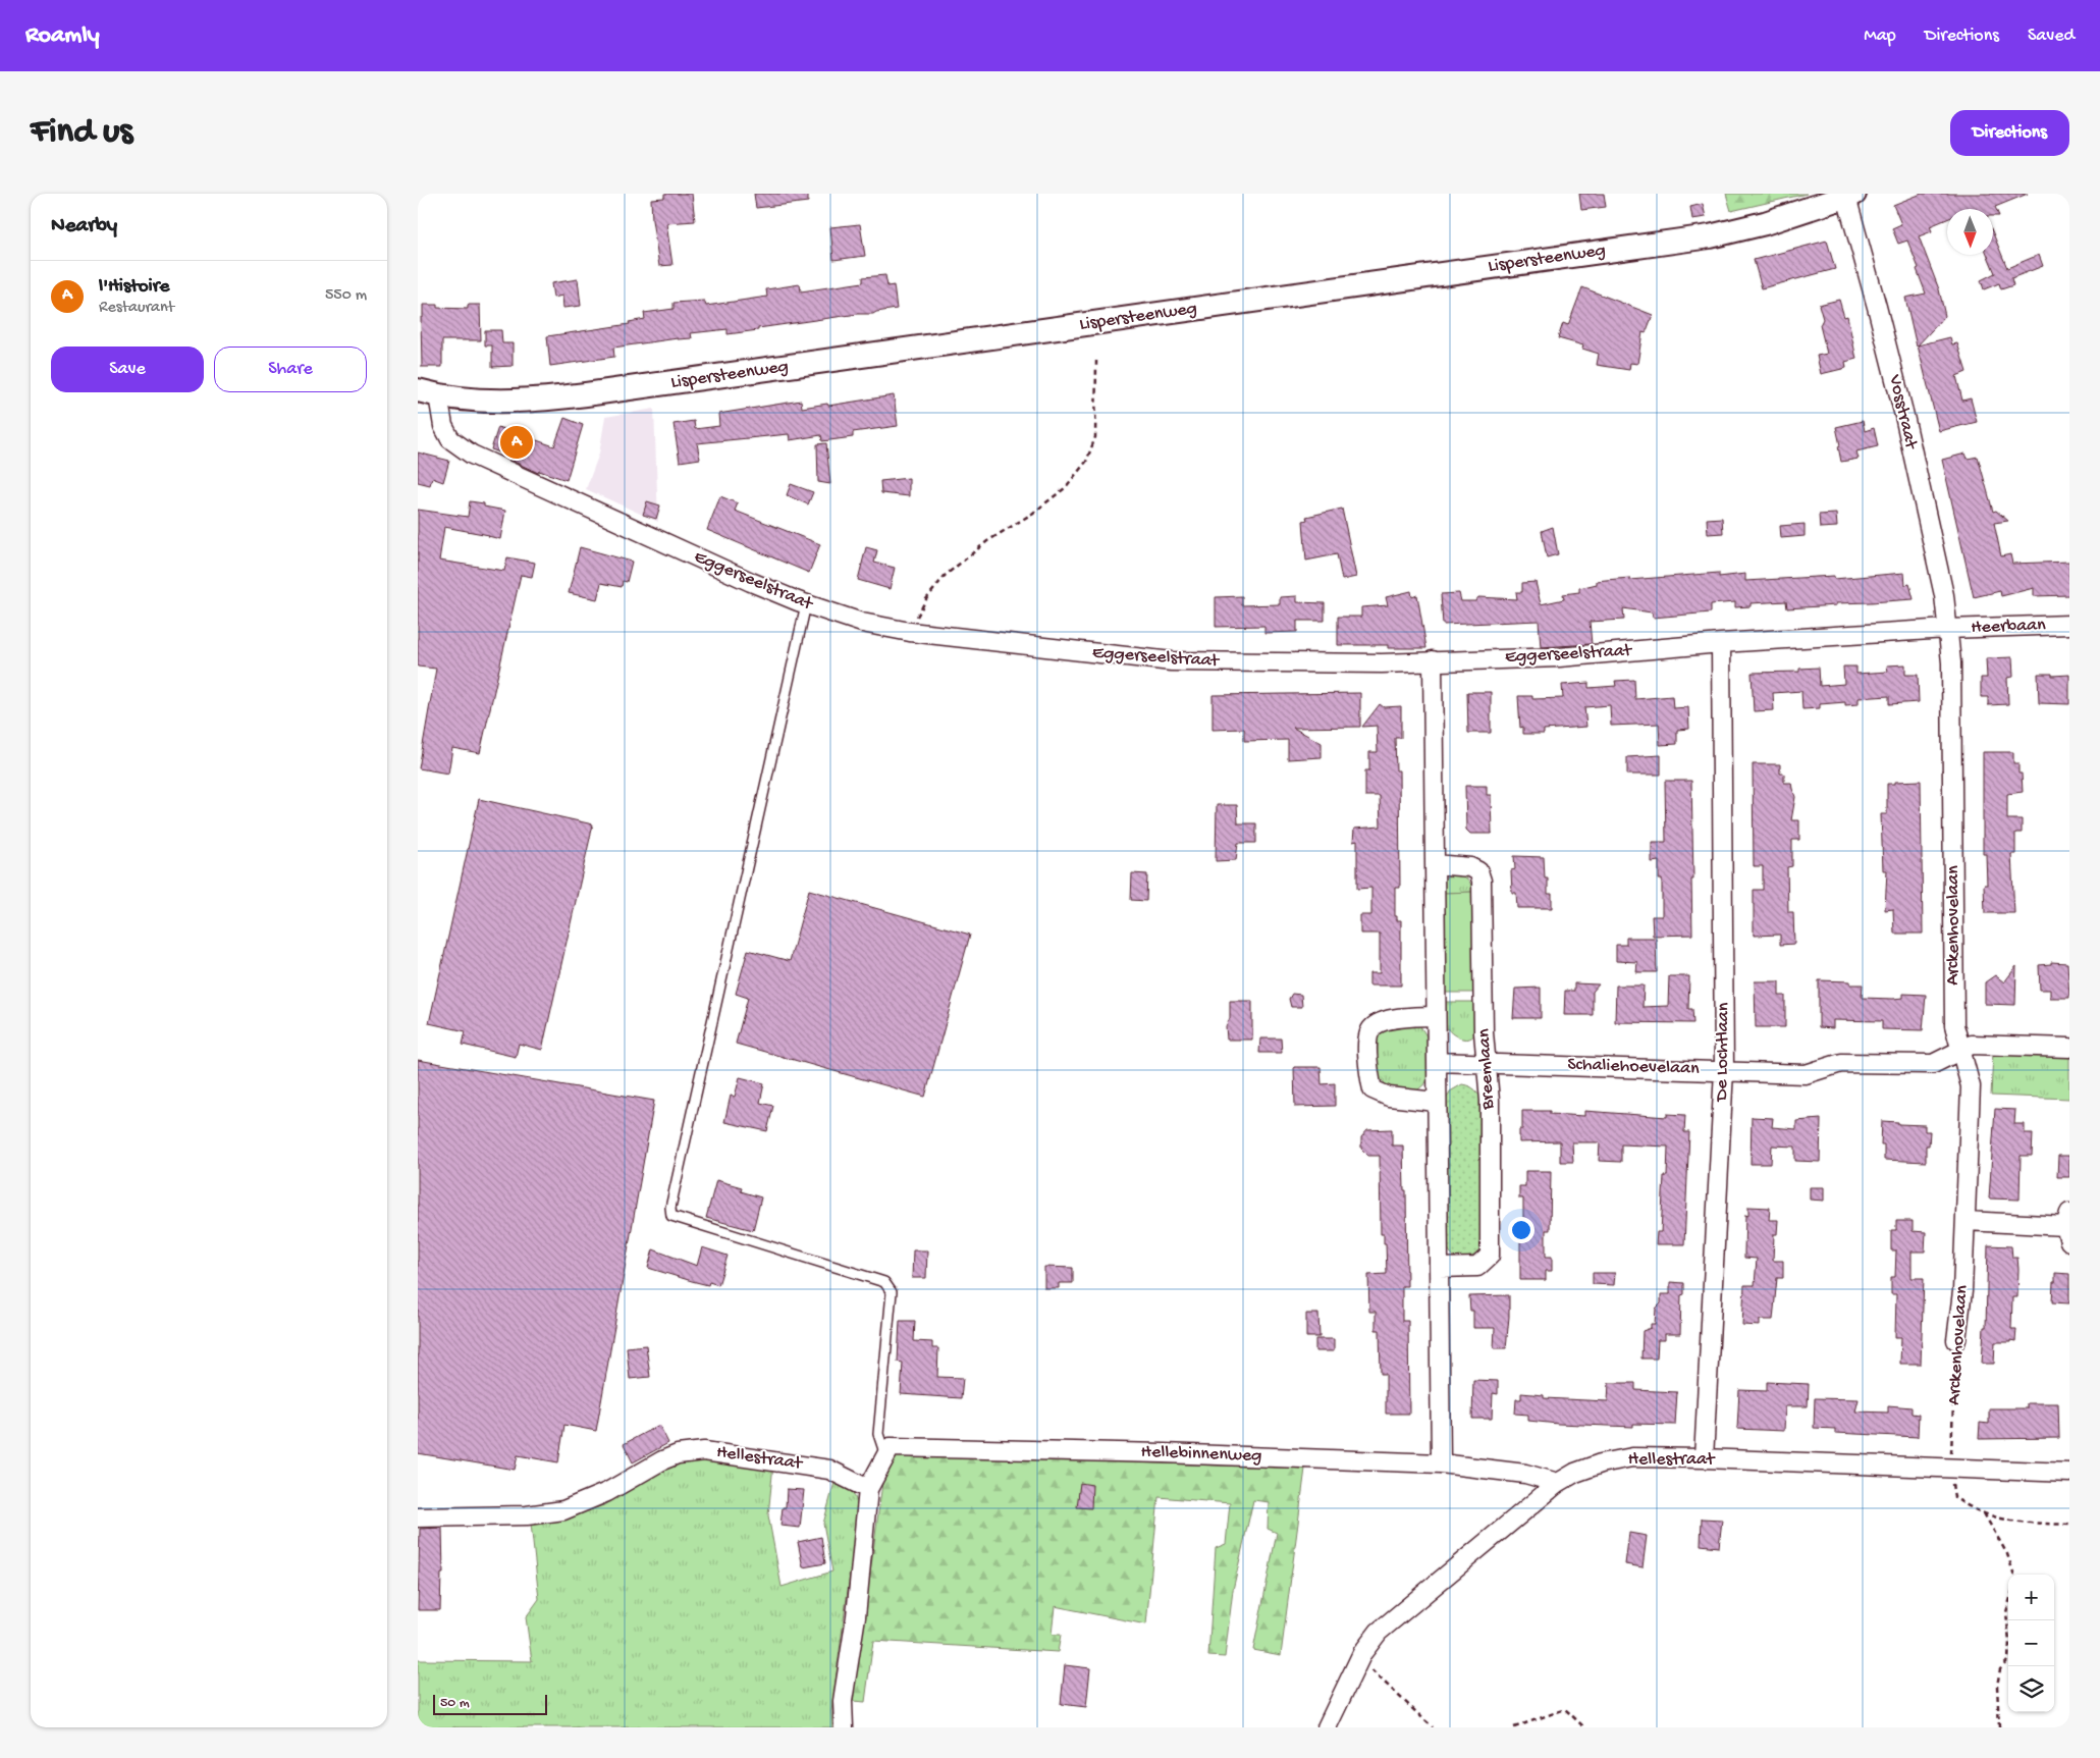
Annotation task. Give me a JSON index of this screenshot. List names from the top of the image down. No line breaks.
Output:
{"streets":{"street":["Lispersteenweg","Vosstraat","Eggerseelstraat","Heerbaan","Arckenhovelaan","De Lochtlaan","Schaliehoevelaan","Breemlaan","Hellebinnenweg","Hellestraat"]},"crossings":[["Lispersteenweg","Vosstraat"],["Lispersteenweg","Eggerseelstraat"],["Vosstraat","Eggerseelstraat"],["Vosstraat","Heerbaan"],["Vosstraat","Arckenhovelaan"],["Eggerseelstraat","Heerbaan"],["Eggerseelstraat","Arckenhovelaan"],["Eggerseelstraat","De Lochtlaan"],["Heerbaan","Arckenhovelaan"],["Arckenhovelaan","Schaliehoevelaan"],["Arckenhovelaan","Hellestraat"],["De Lochtlaan","Schaliehoevelaan"],["De Lochtlaan","Hellestraat"],["Schaliehoevelaan","Breemlaan"],["Hellebinnenweg","Hellestraat"]],"scale_bar":"50 m","north":"bottom","page":{"header":"Roamly","nav":["Map","Directions","Saved"],"buttons":["Directions",["Save","Share"]],"title":"Find us","heading":"Nearby","list":[{"mark":"A","name":"l'Histoire","note":"Restaurant","value":"550 m"}],"pins":"A","map_buttons":["+","−"],"scale":"50 m"}}
